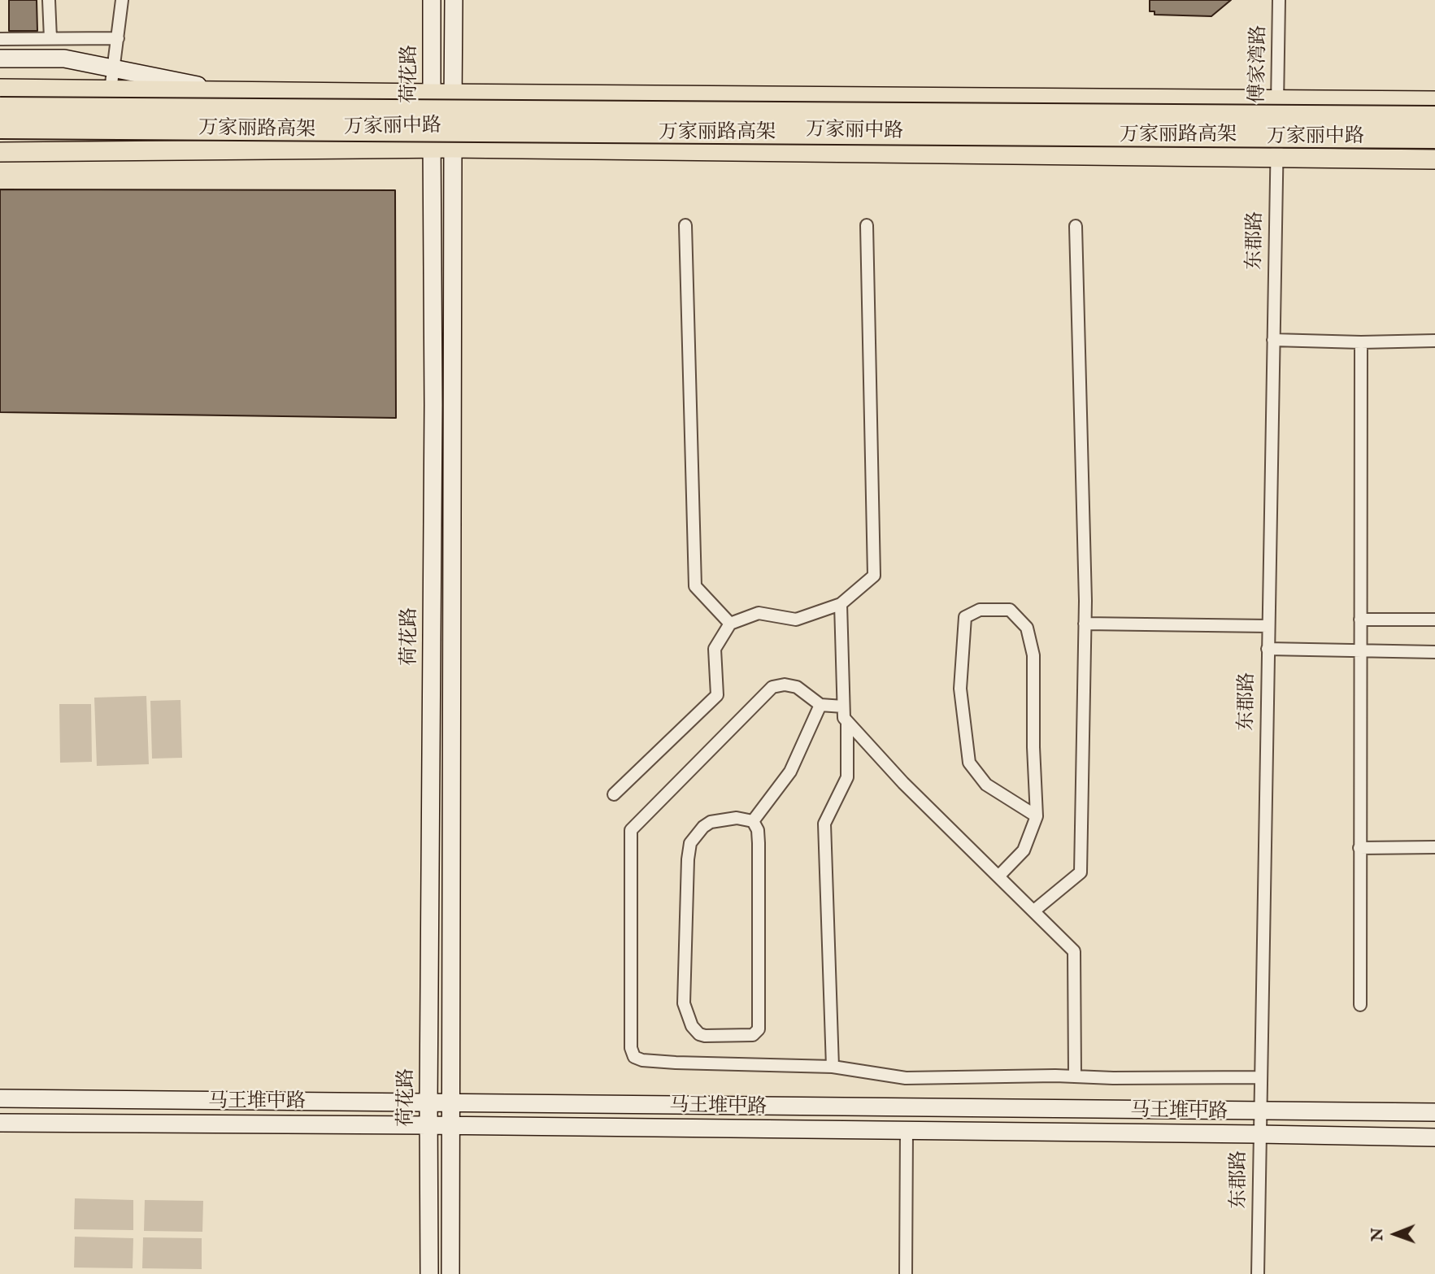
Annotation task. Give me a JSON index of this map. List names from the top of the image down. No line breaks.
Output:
{"streets":{"highway":["万家丽路高架"],"main road":["荷花路","万家丽中路","马王堆中路"],"street":["傅家湾路","东郡路"]},"crossings":[["傅家湾路","万家丽中路"],["傅家湾路","东郡路"],["荷花路","万家丽中路"],["荷花路","马王堆中路"],["万家丽中路","东郡路"],["东郡路","马王堆中路"]],"north":"left"}
